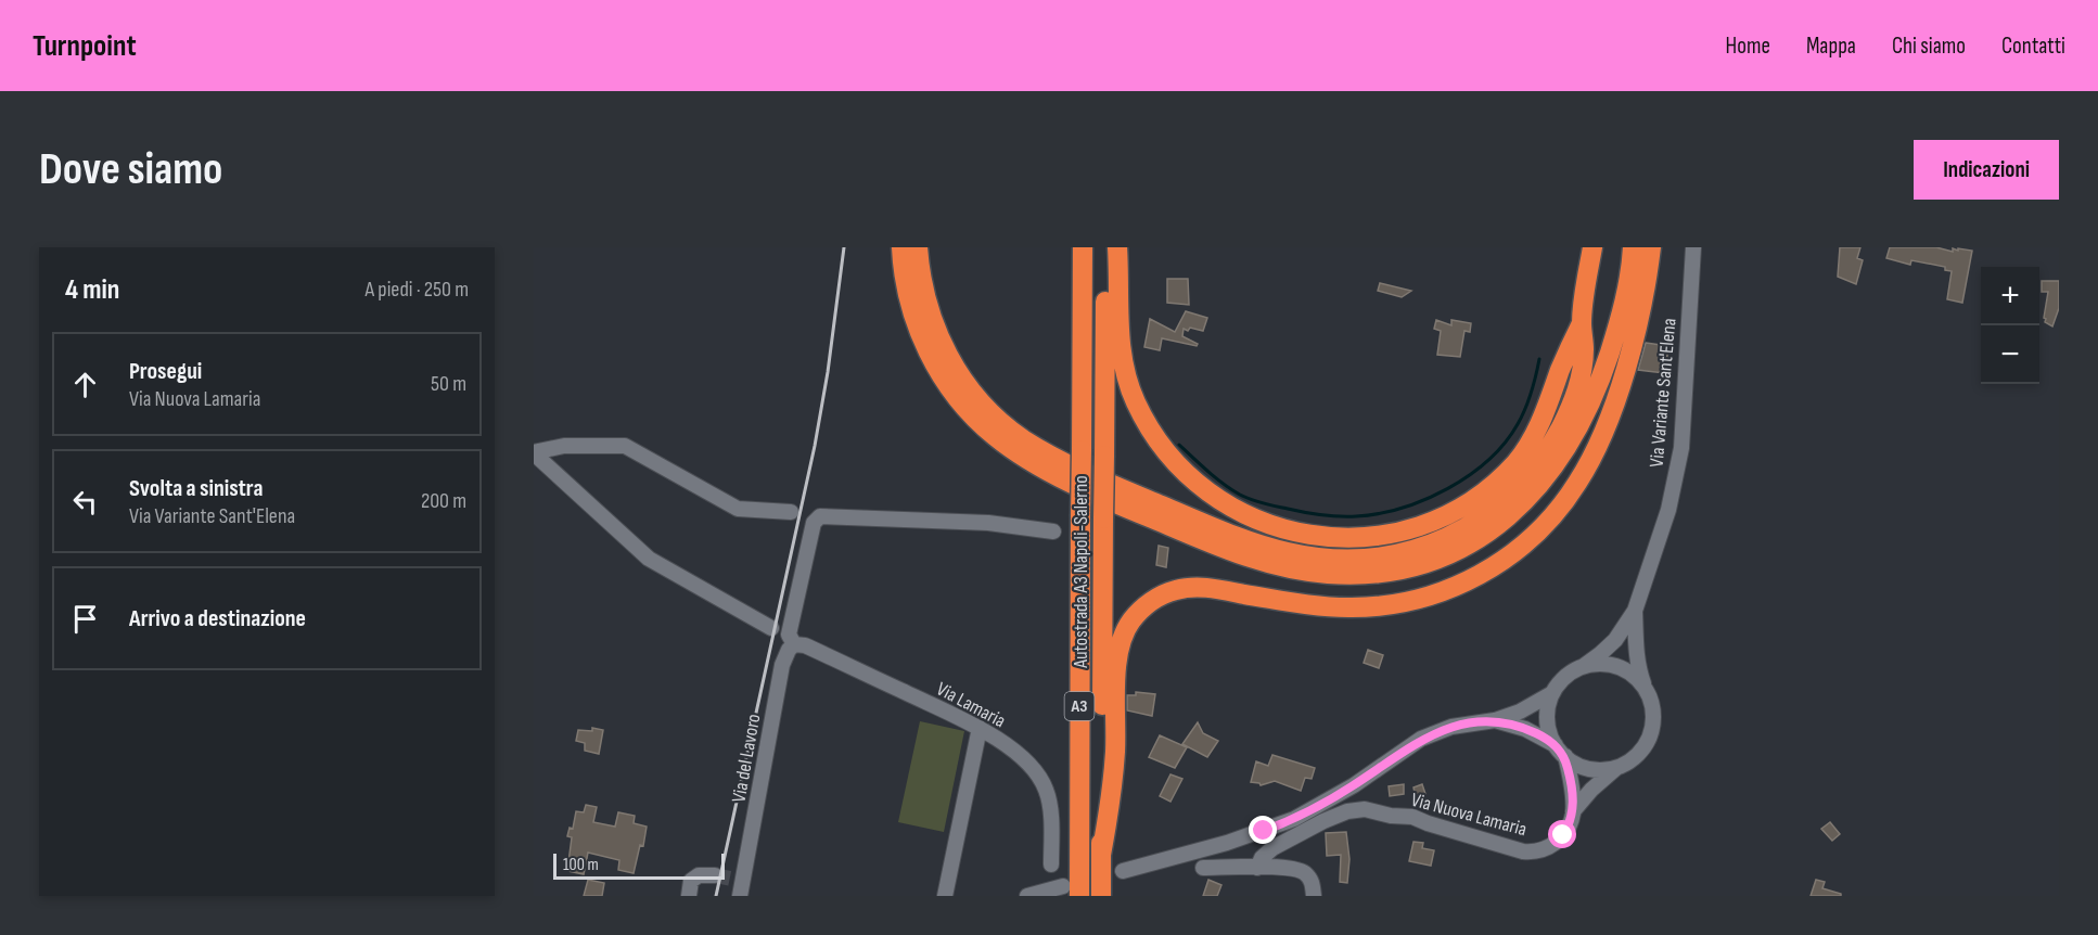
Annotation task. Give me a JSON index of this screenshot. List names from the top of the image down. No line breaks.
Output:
{"streets":{"highway":["Autostrada A3 Napoli-Salerno","A3"],"street":["Via Variante Sant'Elena","Via Lamaria","Via del Lavoro","Via Nuova Lamaria"]},"crossings":[["Via Variante Sant'Elena","Via Nuova Lamaria"],["Via Lamaria","Via del Lavoro"]],"scale_bar":"100 m","page":{"header":"Turnpoint","nav":["Home","Mappa","Chi siamo","Contatti"],"buttons":"Indicazioni","title":"Dove siamo","heading":["4 min","A piedi · 250 m"],"map_buttons":["+","−"],"list":[["Prosegui","Via Nuova Lamaria","50 m"],["Svolta a sinistra","Via Variante Sant'Elena","200 m"],"Arrivo a destinazione"],"scale":"100 m"}}
